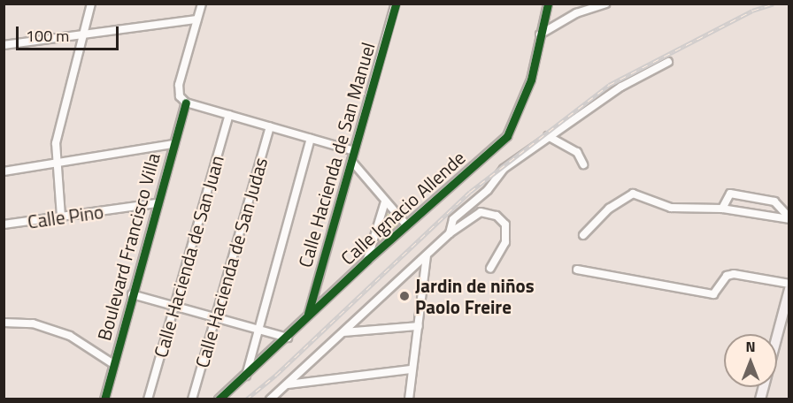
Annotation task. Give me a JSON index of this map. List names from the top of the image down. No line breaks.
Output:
{"streets":{"street":["Calle Hacienda de San Manuel","Calle Ignacio Allende","Calle Pino","Boulevard Francisco Villa","Calle Hacienda de San Juan","Calle Hacienda de San Judas"]},"crossings":[["Calle Hacienda de San Manuel","Calle Ignacio Allende"],["Calle Pino","Boulevard Francisco Villa"]],"places":["Jardin de niños Paolo Freire"],"scale_bar":"100 m","north":"top"}
